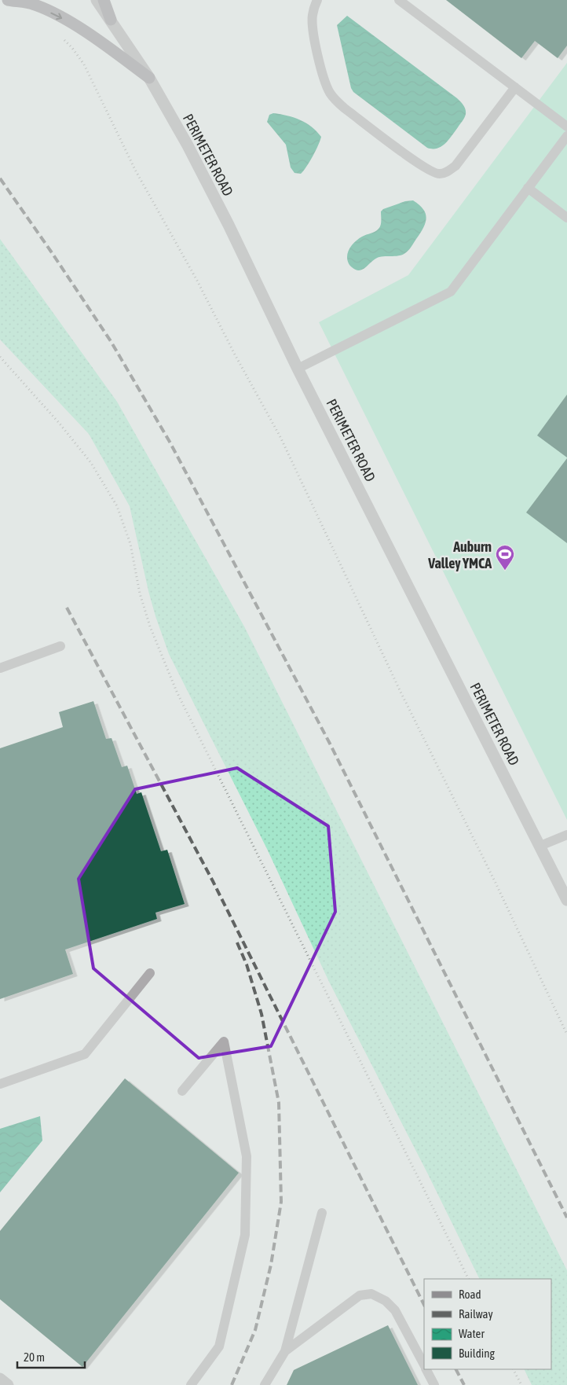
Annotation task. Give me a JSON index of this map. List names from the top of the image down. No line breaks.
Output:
{"streets":{"street":["PERIMETER ROAD"]},"places":{"sports":["Auburn Valley YMCA"]},"legend":["Road","Railway","Water","Building"],"scale_bar":"20 m"}
